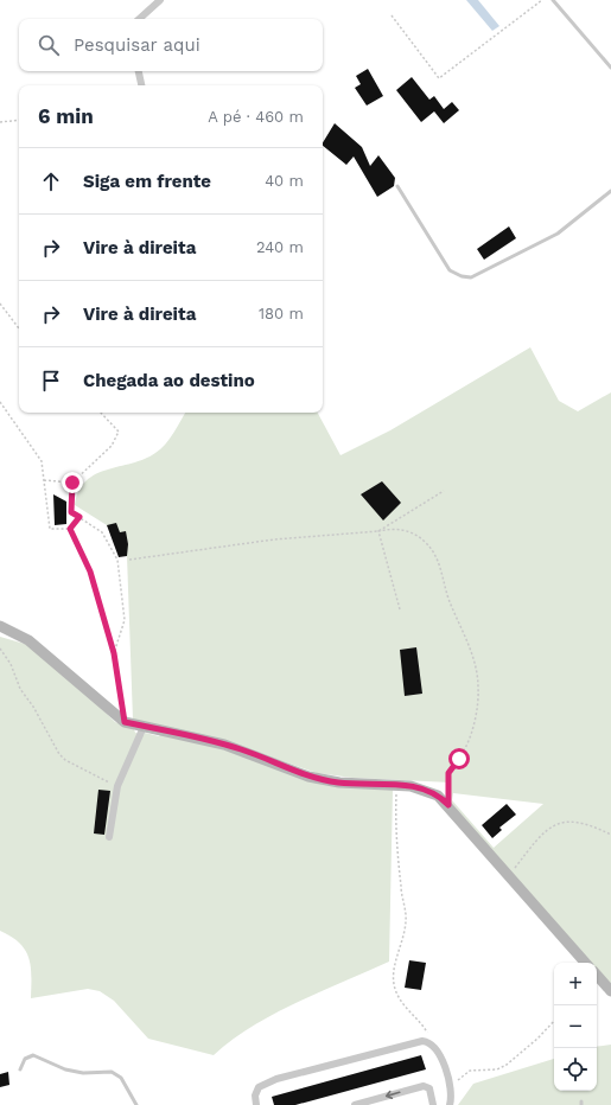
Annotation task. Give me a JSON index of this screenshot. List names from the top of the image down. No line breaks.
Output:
{"page":{"search":"Pesquisar aqui","heading":["6 min","A pé · 460 m"],"list":[["Siga em frente","40 m"],["Vire à direita","240 m"],["Vire à direita","180 m"],"Chegada ao destino"],"map_buttons":["+","−"]}}
